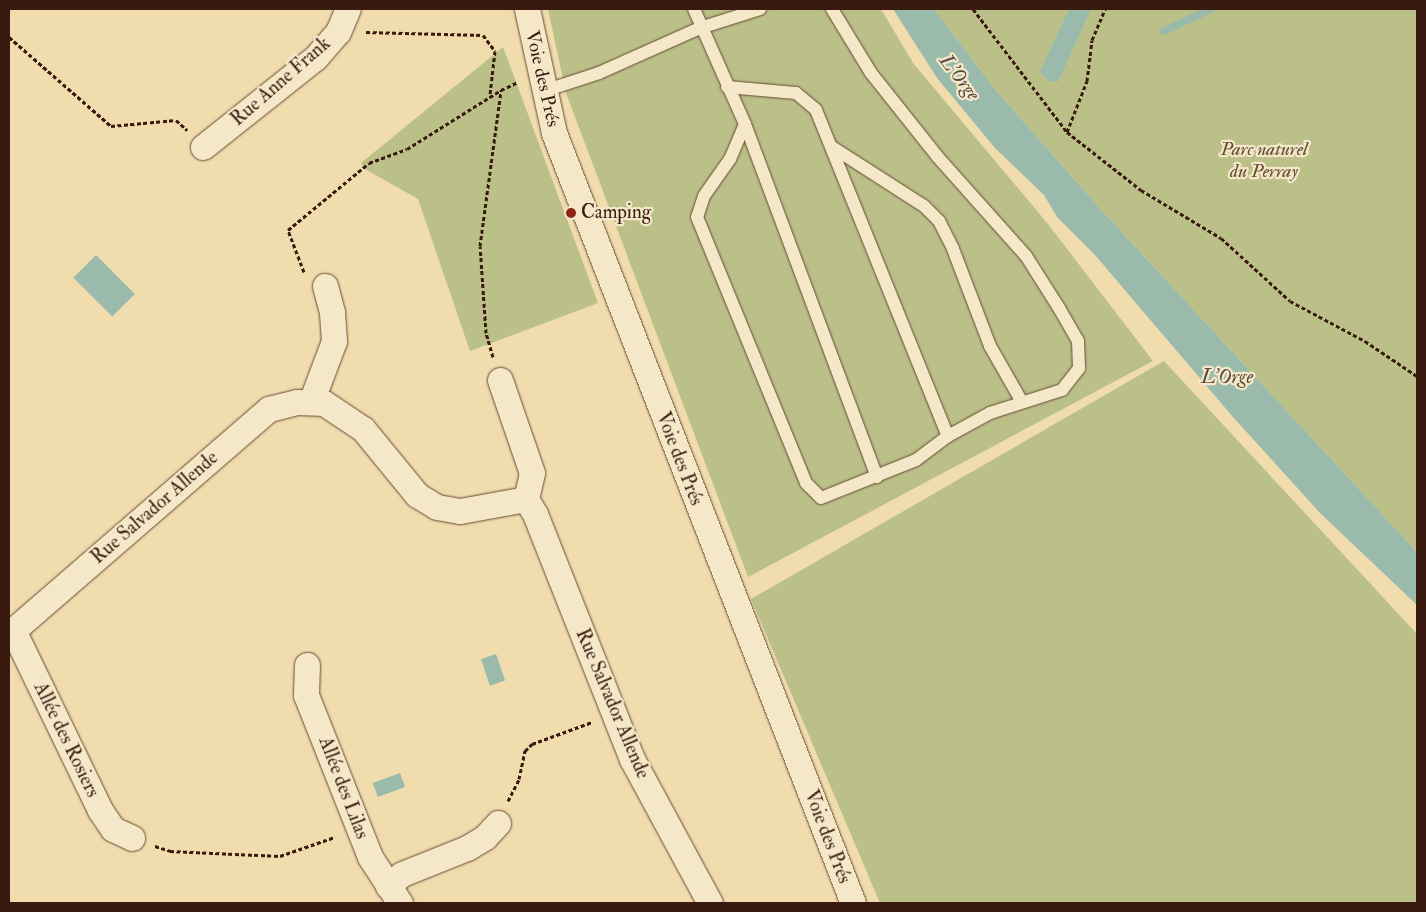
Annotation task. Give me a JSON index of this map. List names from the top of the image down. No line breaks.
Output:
{"streets":{"street":["Voie des Prés","Rue Anne Frank","Rue Salvador Allende","Allée des Rosiers","Allée des Lilas"]},"crossings":[["Rue Salvador Allende","Allée des Rosiers"]],"water":["L'Orge"],"parks":["Parc naturel du Perray"],"places":["Camping"]}
